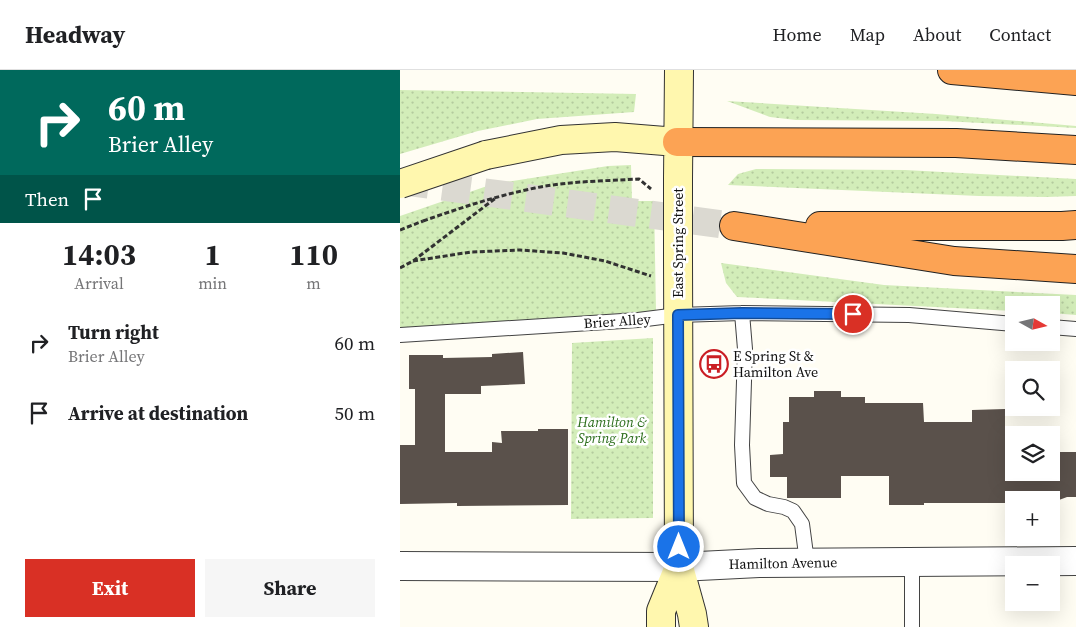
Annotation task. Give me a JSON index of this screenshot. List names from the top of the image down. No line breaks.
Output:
{"streets":{"street":["East Spring Street","Hamilton Avenue"],"lane":["Brier Alley"]},"crossings":[["East Spring Street","Brier Alley"],["East Spring Street","Hamilton Avenue"]],"parks":["Hamilton & Spring Park"],"places":{"bus stop":["E Spring St & Hamilton Ave"]},"north":"right","page":{"header":"Headway","nav":["Home","Map","About","Contact"],"turn":["60 m","Brier Alley"],"then":"Then","eta":["14:03","Arrival","1","min","110","m"],"map_buttons":["+","−"],"list":[{"name":"Turn right","note":"Brier Alley","value":"60 m"},{"name":"Arrive at destination","value":"50 m"}],"buttons":["Exit","Share"]}}
